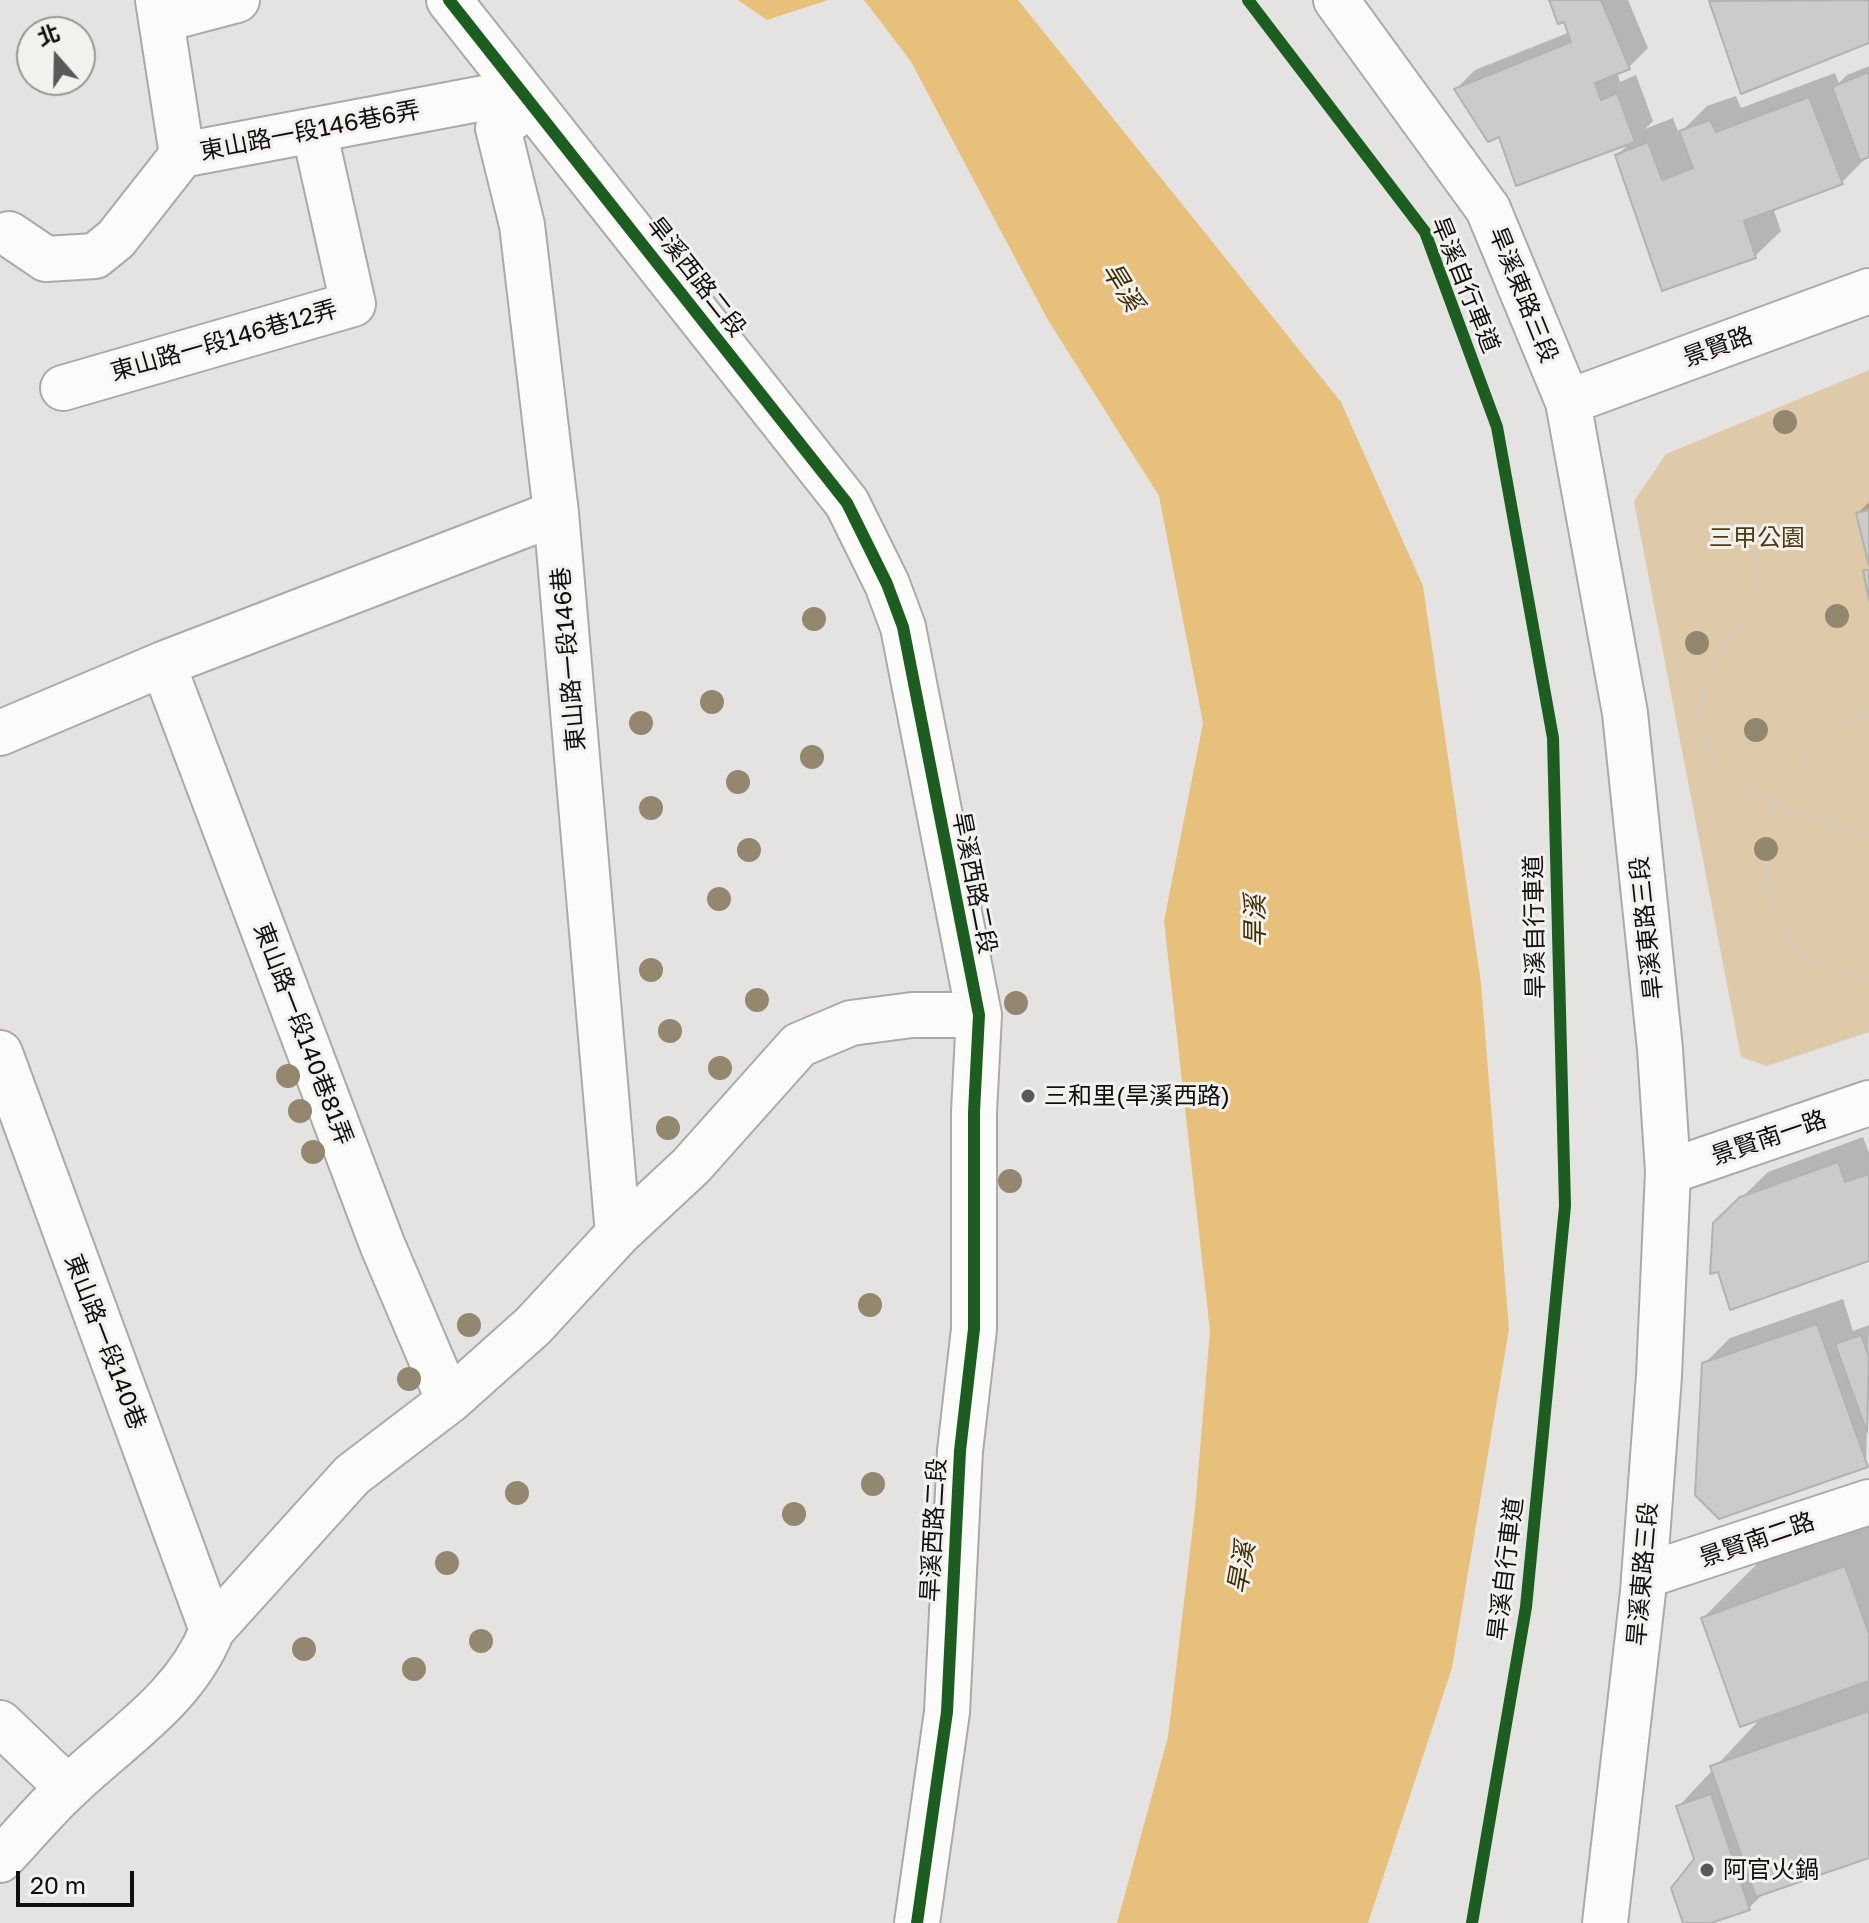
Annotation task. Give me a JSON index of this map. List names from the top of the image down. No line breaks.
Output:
{"streets":{"street":["東山路一段146巷6弄","旱溪西路二段","旱溪東路三段","東山路一段146巷12弄","景賢路","東山路一段146巷","東山路一段140巷81弄","景賢南一路","東山路一段140巷","景賢南二路"],"cycle path":["旱溪自行車道"]},"crossings":[["東山路一段146巷6弄","旱溪西路二段"],["東山路一段146巷6弄","東山路一段146巷12弄"],["東山路一段146巷6弄","東山路一段146巷"],["旱溪西路二段","東山路一段146巷"],["旱溪東路三段","景賢路"],["旱溪東路三段","景賢南一路"],["旱溪東路三段","景賢南二路"]],"water":["旱溪"],"parks":["三甲公園"],"places":["三和里(旱溪西路)","阿官火鍋"],"scale_bar":"20 m","north":"top"}
